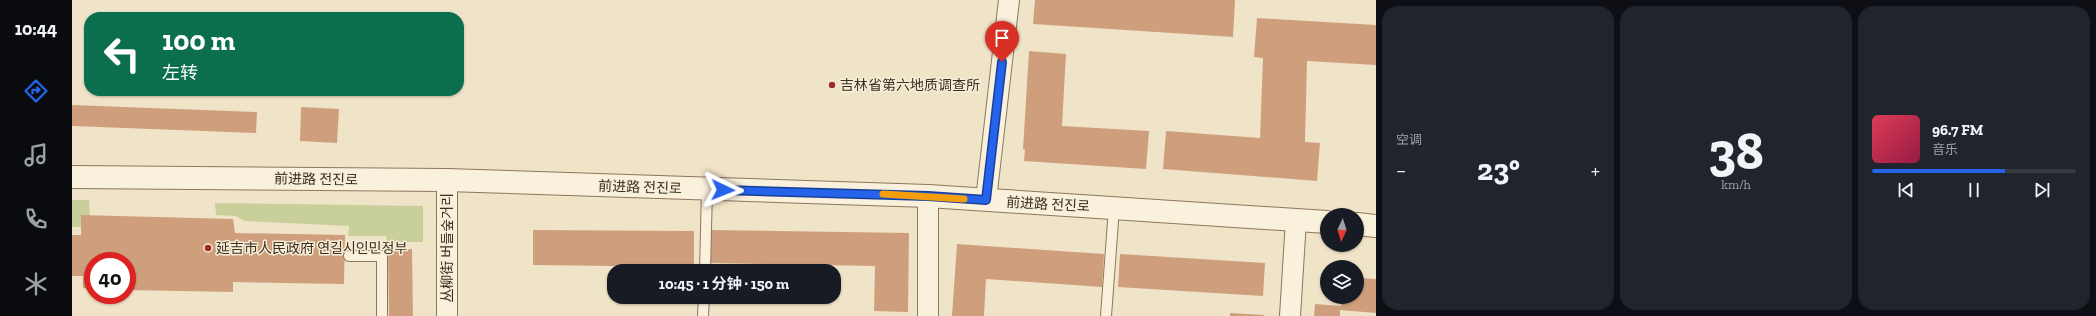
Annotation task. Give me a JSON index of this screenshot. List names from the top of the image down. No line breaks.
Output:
{"streets":{"street":["前进路 전진로","丛柳街 버들숲거리"]},"crossings":[["前进路 전진로","丛柳街 버들숲거리"]],"places":["吉林省第六地质调查所","延吉市人民政府 연길시인민정부"],"north":"bottom","page":{"tabs":"10:44","tile":["空调",["38","km/h"]],"turn":["100 m","左转"],"song":["96.7 FM","音乐"],"heat":["−","23°","+"],"limit":"40","trip":"10:45 · 1 分钟 · 150 m"}}
